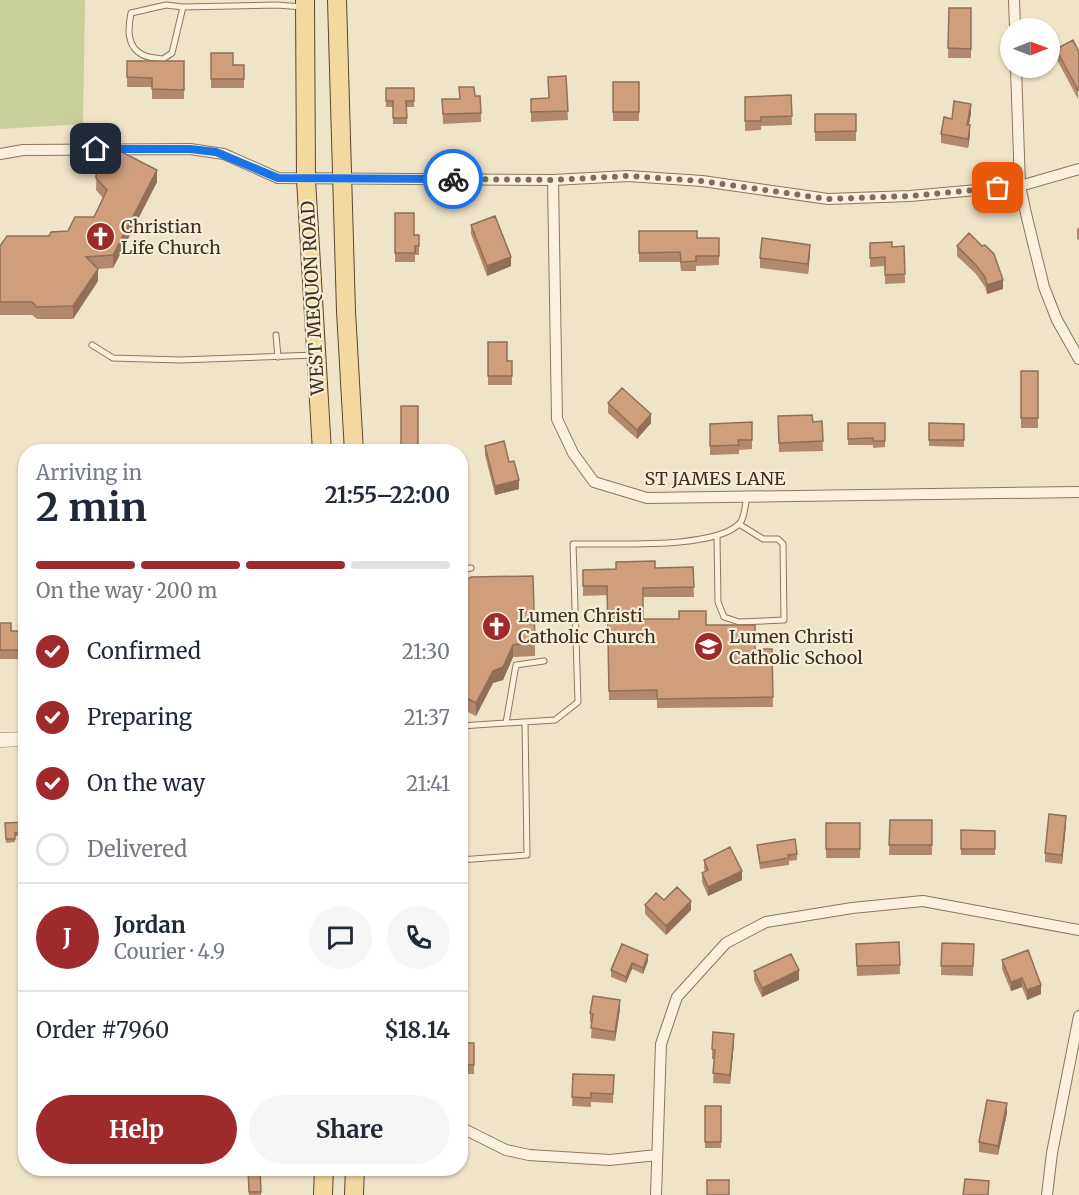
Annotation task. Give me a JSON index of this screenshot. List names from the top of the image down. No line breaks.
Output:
{"streets":{"main road":["WEST MEQUON ROAD"],"street":["ST JAMES LANE"]},"places":{"church":["Christian Life Church","Lumen Christi Catholic Church"],"school or university":["Lumen Christi Catholic School"]},"north":"right","page":{"heading":["2 min","Arriving in","21:55–22:00"],"panel":["Jordan","Courier · 4.9","Order #7960","$18.14"],"bar":"On the way · 200 m","list":[["Confirmed","21:30"],["Preparing","21:37"],["On the way","21:41"],"Delivered"],"round":"J","buttons":["Help","Share"]}}
